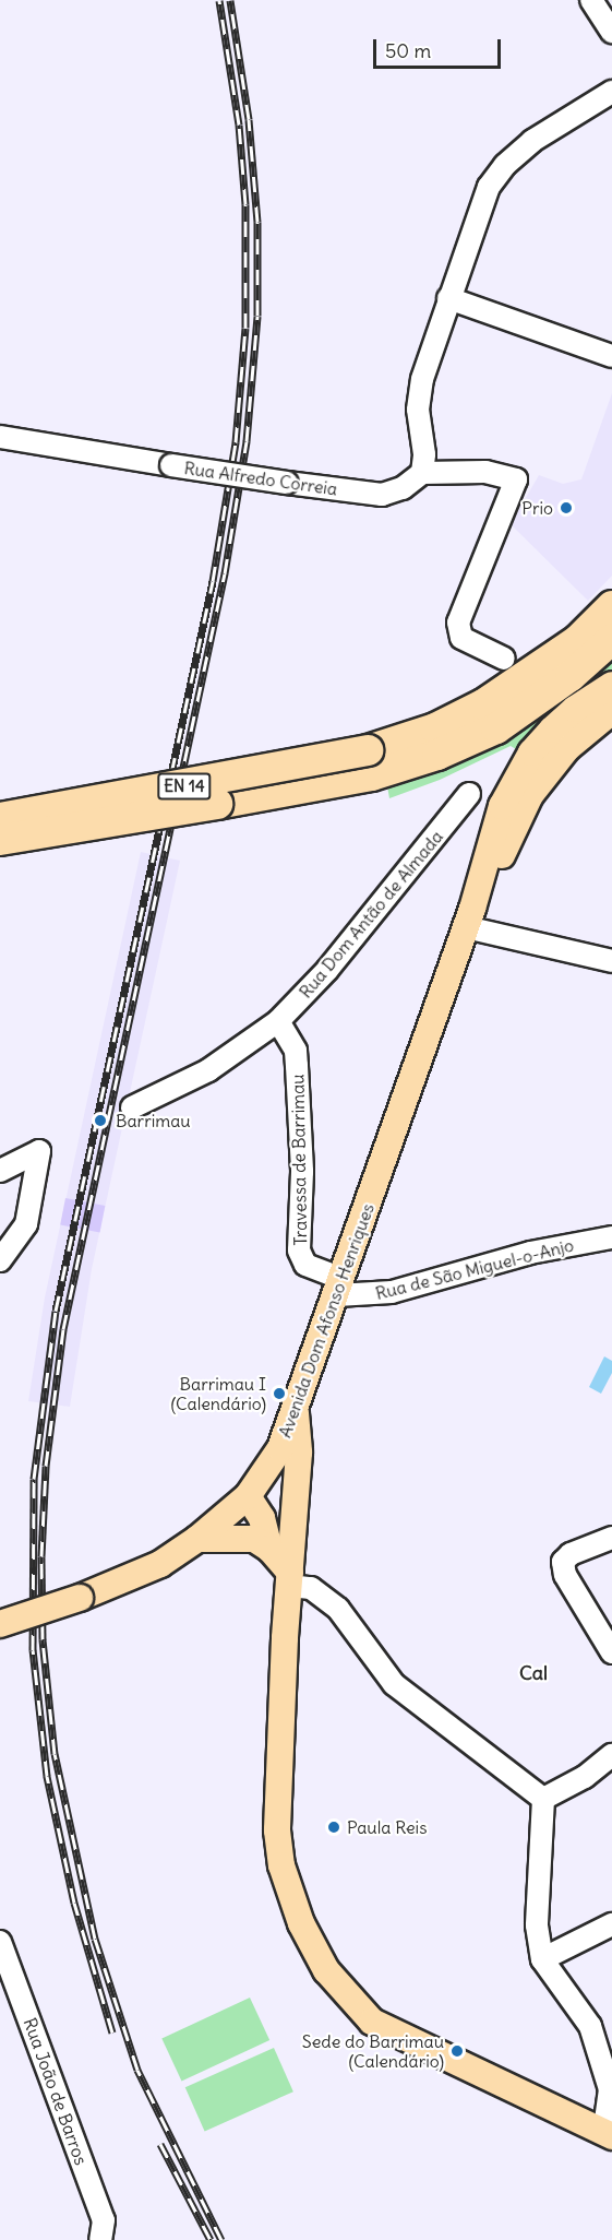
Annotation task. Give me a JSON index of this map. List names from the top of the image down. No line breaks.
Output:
{"streets":{"highway":["EN 14"],"main road":["Avenida Dom Afonso Henriques"],"street":["Rua Alfredo Correia","Rua Dom Antão de Almada","Travessa de Barrimau","Rua de São Miguel-o-Anjo","Rua João de Barros"]},"crossings":[["Rua Dom Antão de Almada","Travessa de Barrimau"],["Travessa de Barrimau","Rua de São Miguel-o-Anjo"],["Travessa de Barrimau","Avenida Dom Afonso Henriques"],["Rua de São Miguel-o-Anjo","Avenida Dom Afonso Henriques"]],"districts":["Cal"],"places":["Prio","Barrimau","Barrimau I (Calendário)","Paula Reis","Sede do Barrimau (Calendário)"],"scale_bar":"50 m"}
